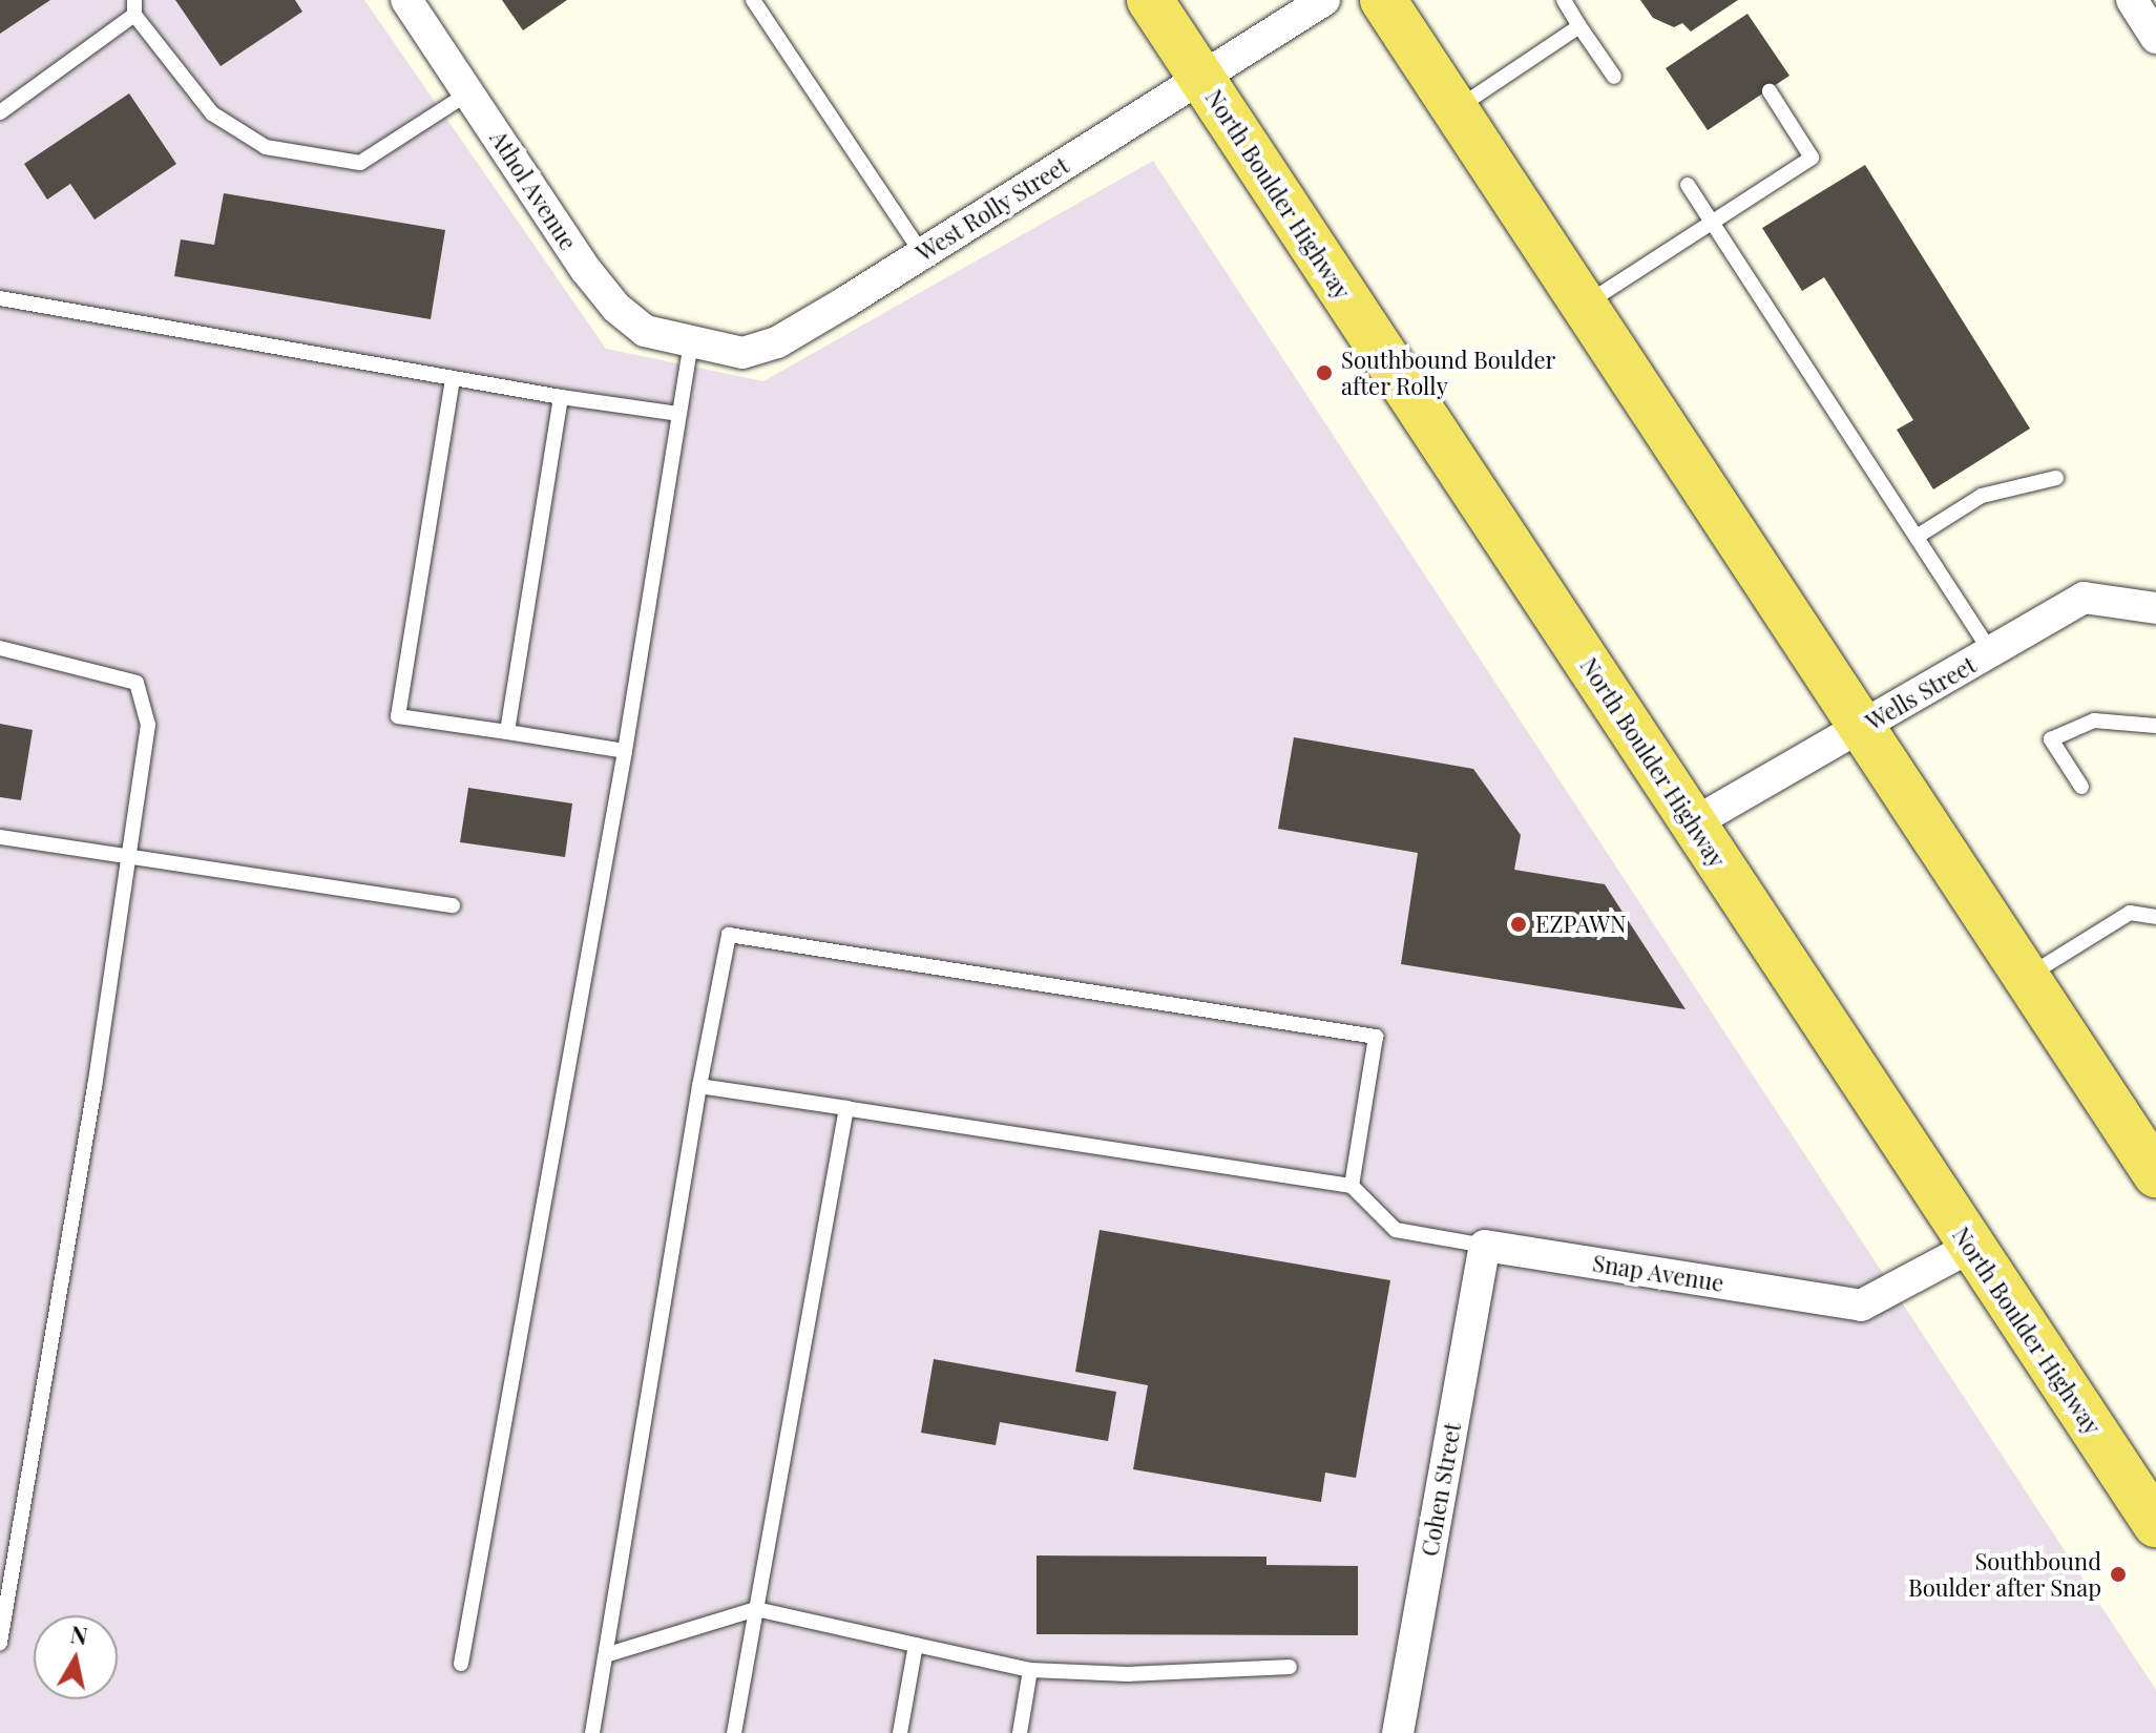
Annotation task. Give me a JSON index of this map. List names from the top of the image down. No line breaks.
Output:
{"streets":{"main road":["North Boulder Highway"],"street":["Athol Avenue","West Rolly Street","Wells Street","Snap Avenue","Cohen Street"]},"crossings":[["Athol Avenue","West Rolly Street"],["North Boulder Highway","West Rolly Street"],["North Boulder Highway","Wells Street"],["North Boulder Highway","Snap Avenue"],["Snap Avenue","Cohen Street"]],"places":["Southbound Boulder after Rolly","EZPAWN","Southbound Boulder after Snap"],"north":"top"}
